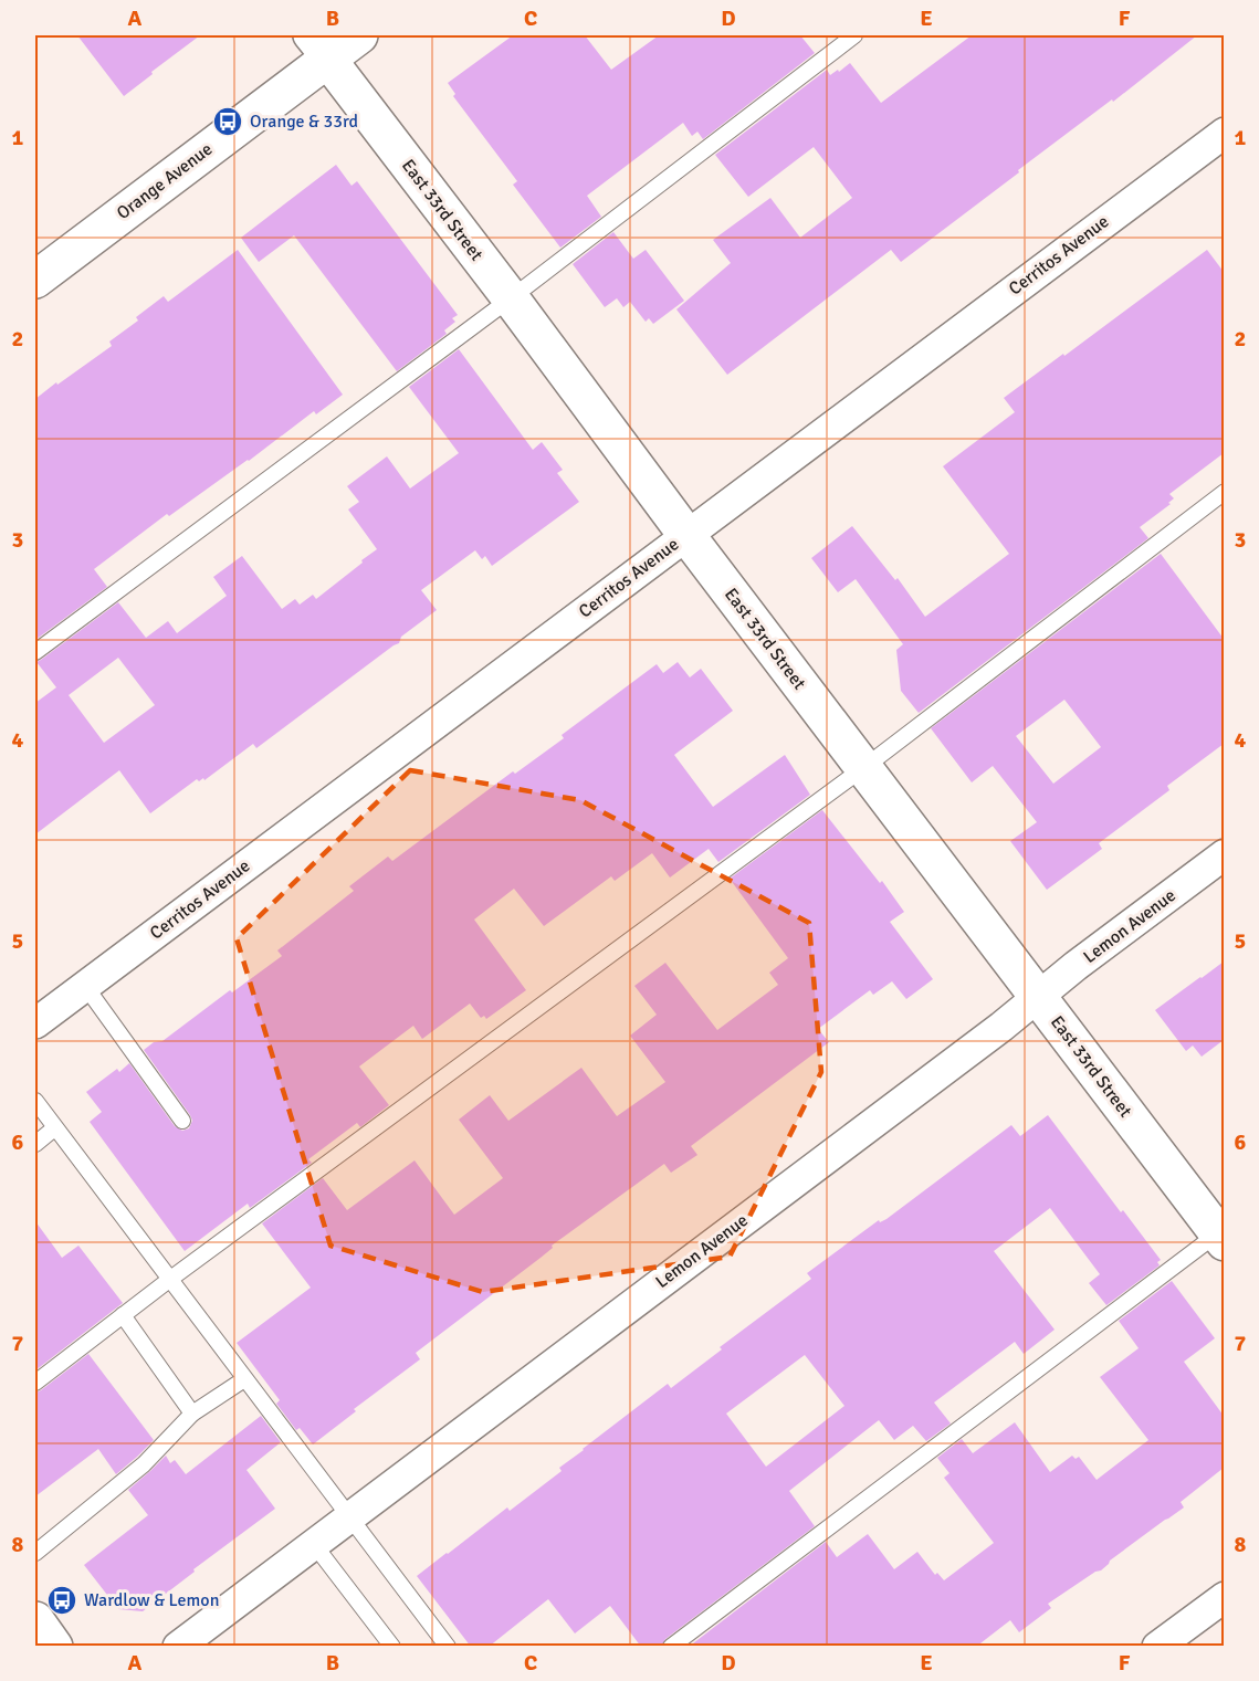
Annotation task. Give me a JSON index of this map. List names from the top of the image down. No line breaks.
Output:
{"streets":{"street":["Orange Avenue","East 33rd Street","Cerritos Avenue","Lemon Avenue"]},"crossings":[["Orange Avenue","East 33rd Street"],["East 33rd Street","Cerritos Avenue"],["East 33rd Street","Lemon Avenue"]],"places":{"bus stop":["Orange & 33rd","Wardlow & Lemon"]},"grid":{"columns":["A","B","C","D","E","F"],"rows":["1","2","3","4","5","6","7","8"]}}
